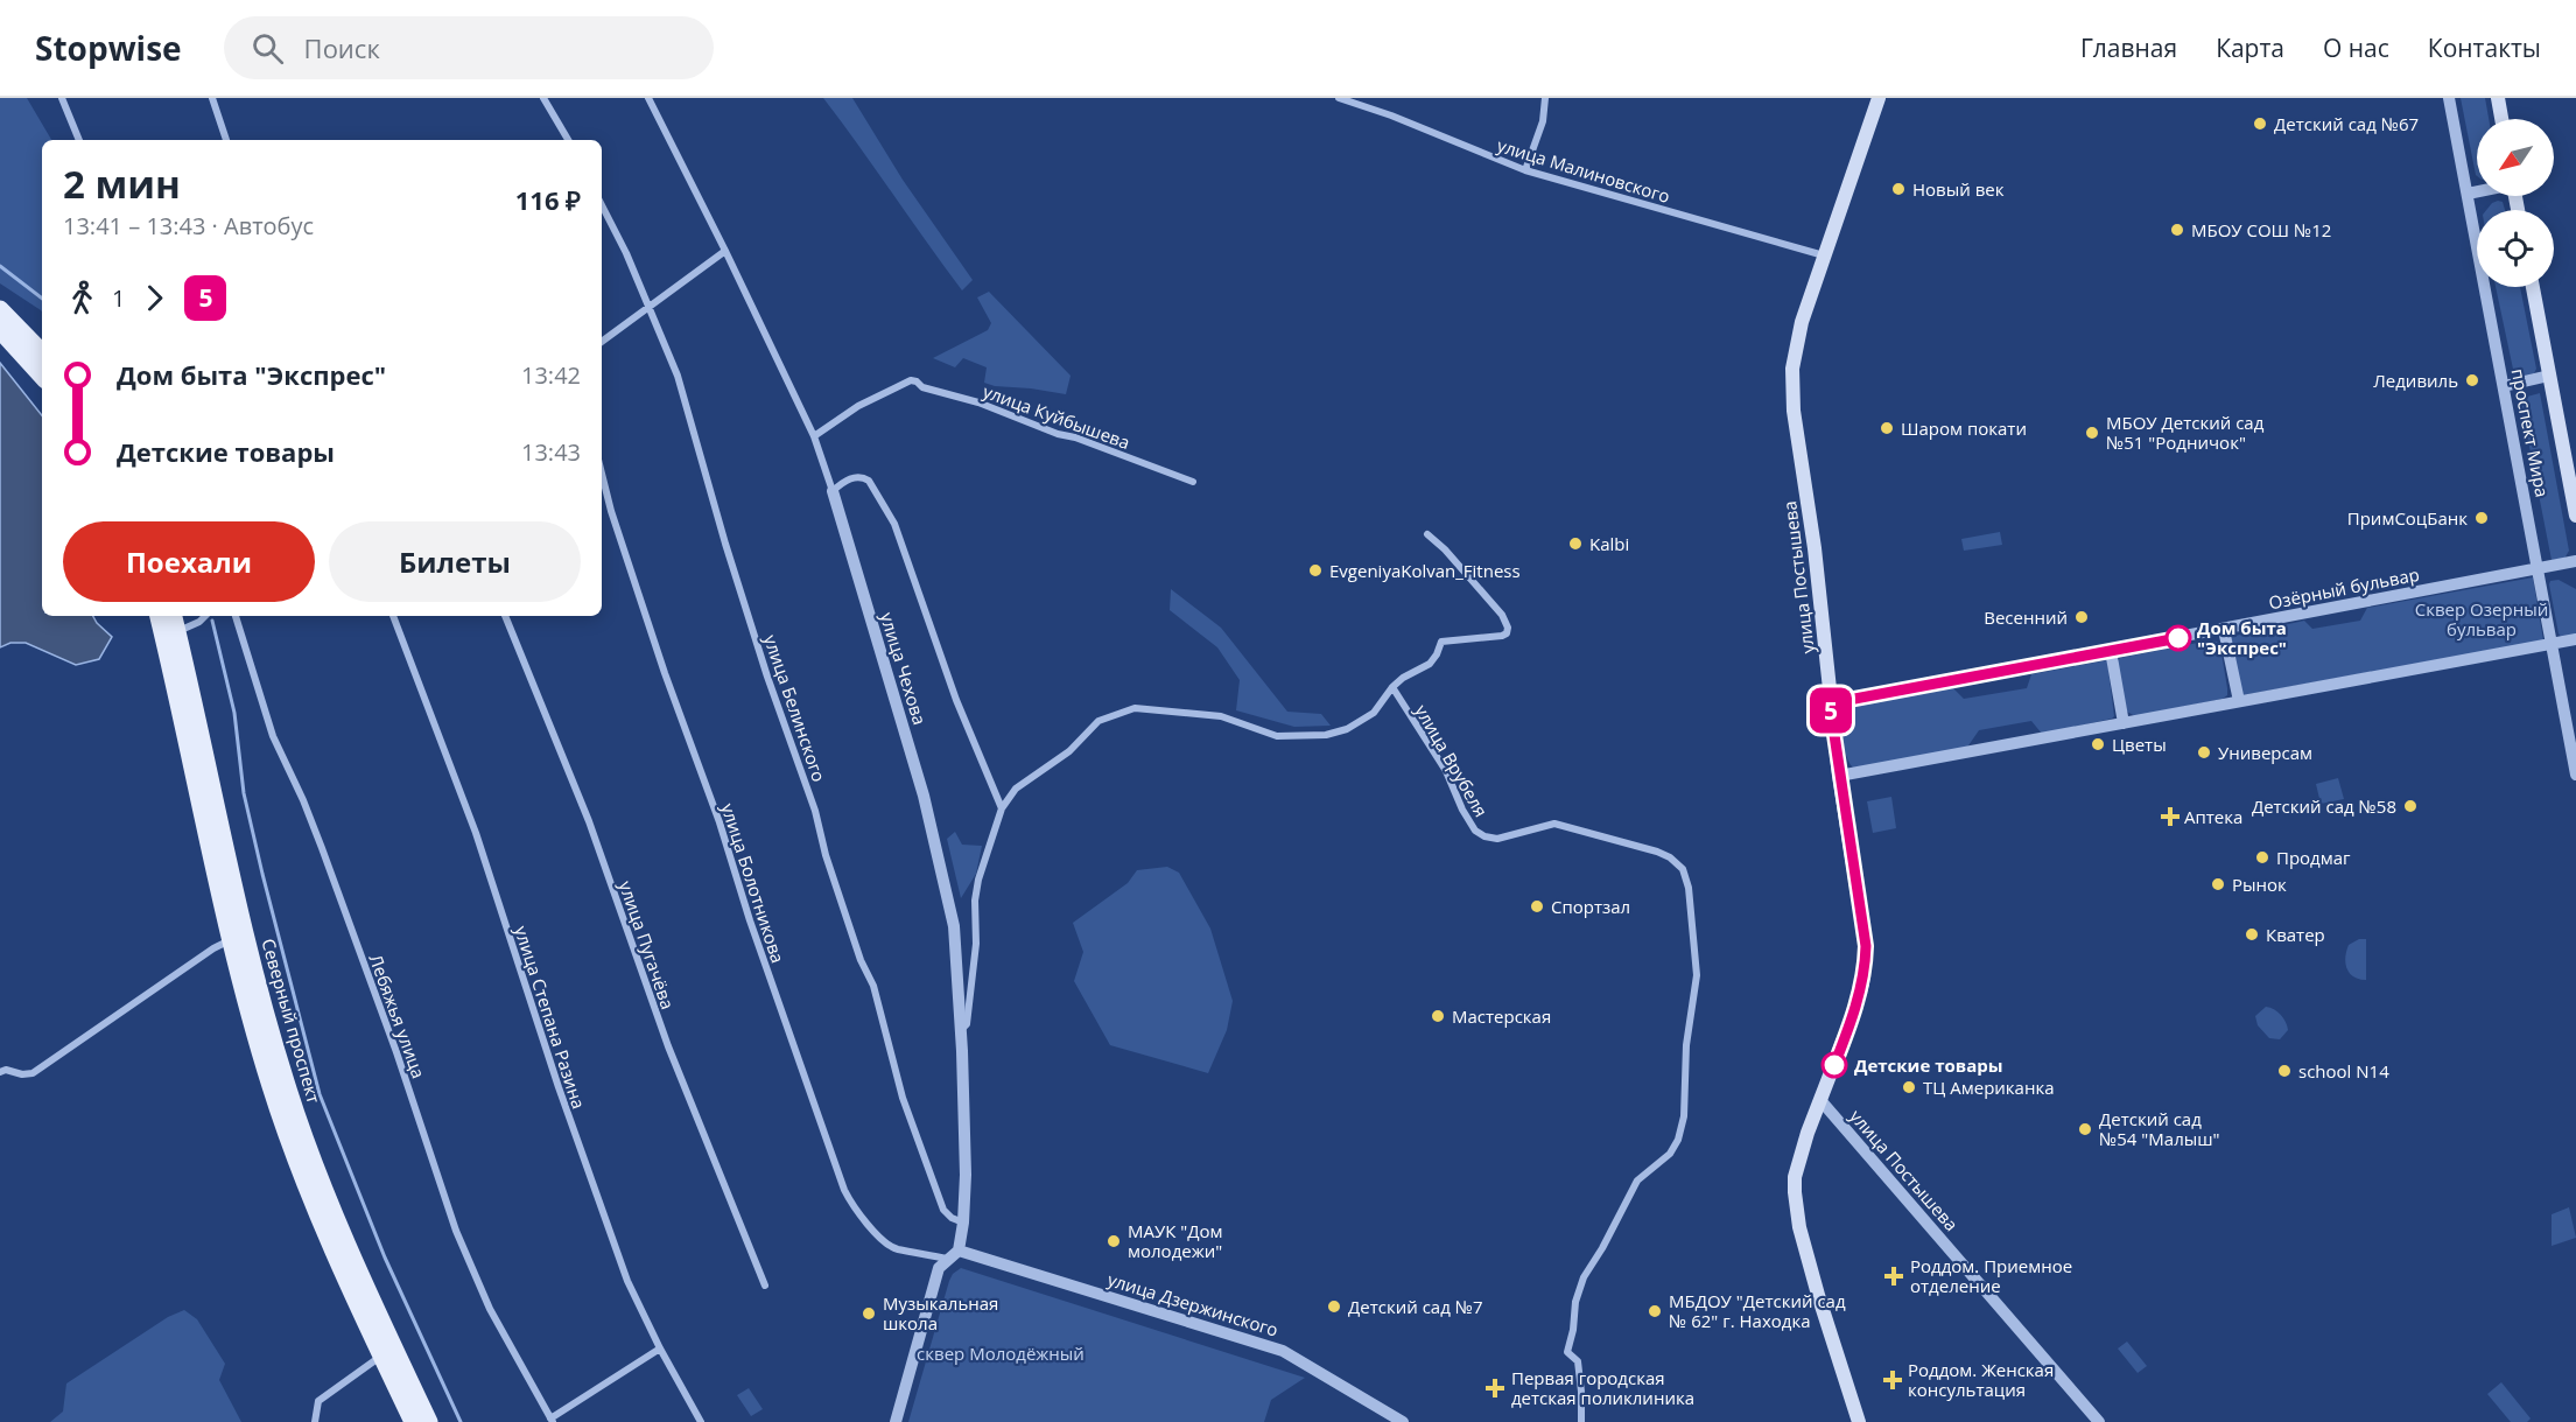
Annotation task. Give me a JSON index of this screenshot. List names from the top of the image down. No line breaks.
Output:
{"streets":{"main road":["проспект Мира","улица Постышева","Северный проспект"],"street":["улица Малиновского","улица Куйбышева","Озёрный бульвар","улица Чехова","улица Белинского","улица Врубеля","улица Болотникова","улица Пугачёва","Лебяжья улица","улица Степана Разина","улица Дзержинского"]},"crossings":[["улица Малиновского","улица Постышева"],["проспект Мира","Озёрный бульвар"],["улица Постышева","Озёрный бульвар"],["улица Чехова","улица Белинского"],["улица Чехова","улица Дзержинского"]],"parks":["Сквер Озерный бульвар","сквер Молодёжный"],"places":{"other":["Детский сад №67","Новый век","МБОУ СОШ №12","Ледивиль","Шаром покати","МБОУ Детский сад №51 \"Родничок\"","ПримСоцБанк","Kalbi","EvgeniyaKolvan_Fitness","Весенний","Дом быта \"Экспрес\"","Цветы","Универсам","Детский сад №58","Продмаг","Рынок","Спортзал","Кватер","Мастерская","Детские товары","school N14","ТЦ Американка","Детский сад №54 \"Малыш\"","МАУК \"Дом молодежи\"","Детский сад №7","МБДОУ \"Детский сад № 62\" г. Находка","Музыкальная школа"],"health":["Аптека","Роддом. Приемное отделение","Роддом. Женская консультация","Первая городская детская поликлиника"]},"lines":["bus line 5"],"north":"bottom left","page":{"header":"Stopwise","search":"Поиск","nav":["Главная","Карта","О нас","Контакты"],"on_map":"5","heading":["2 мин","13:41 – 13:43 · Автобус","116 ₽"],"legs":["1","5"],"list":[{"name":"Дом быта \"Экспрес\"","value":"13:42"},{"name":"Детские товары","value":"13:43"}],"buttons":["Поехали","Билеты"]}}
